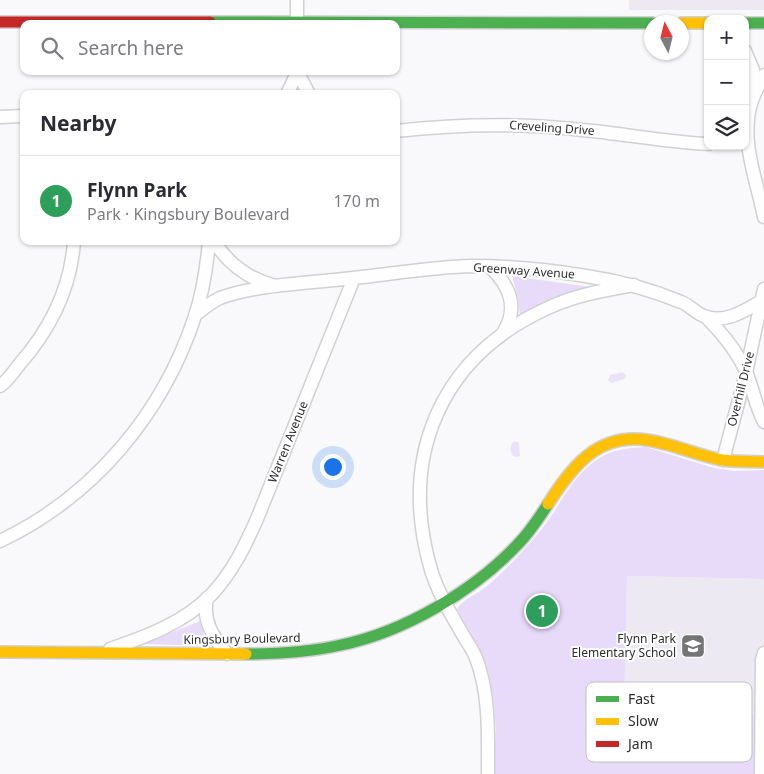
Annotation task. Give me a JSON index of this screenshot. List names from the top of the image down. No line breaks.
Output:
{"streets":{"street":["Creveling Drive","Greenway Avenue","Overhill Drive","Warren Avenue","Kingsbury Boulevard"]},"crossings":[["Greenway Avenue","Overhill Drive"],["Greenway Avenue","Warren Avenue"],["Overhill Drive","Kingsbury Boulevard"],["Warren Avenue","Kingsbury Boulevard"]],"places":{"school or university":["Flynn Park Elementary School"]},"legend":["Fast","Slow","Jam"],"north":"top","page":{"map_buttons":["+","−"],"search":"Search here","heading":"Nearby","list":[{"mark":"1","name":"Flynn Park","note":"Park · Kingsbury Boulevard","value":"170 m"}],"pins":"1"}}
